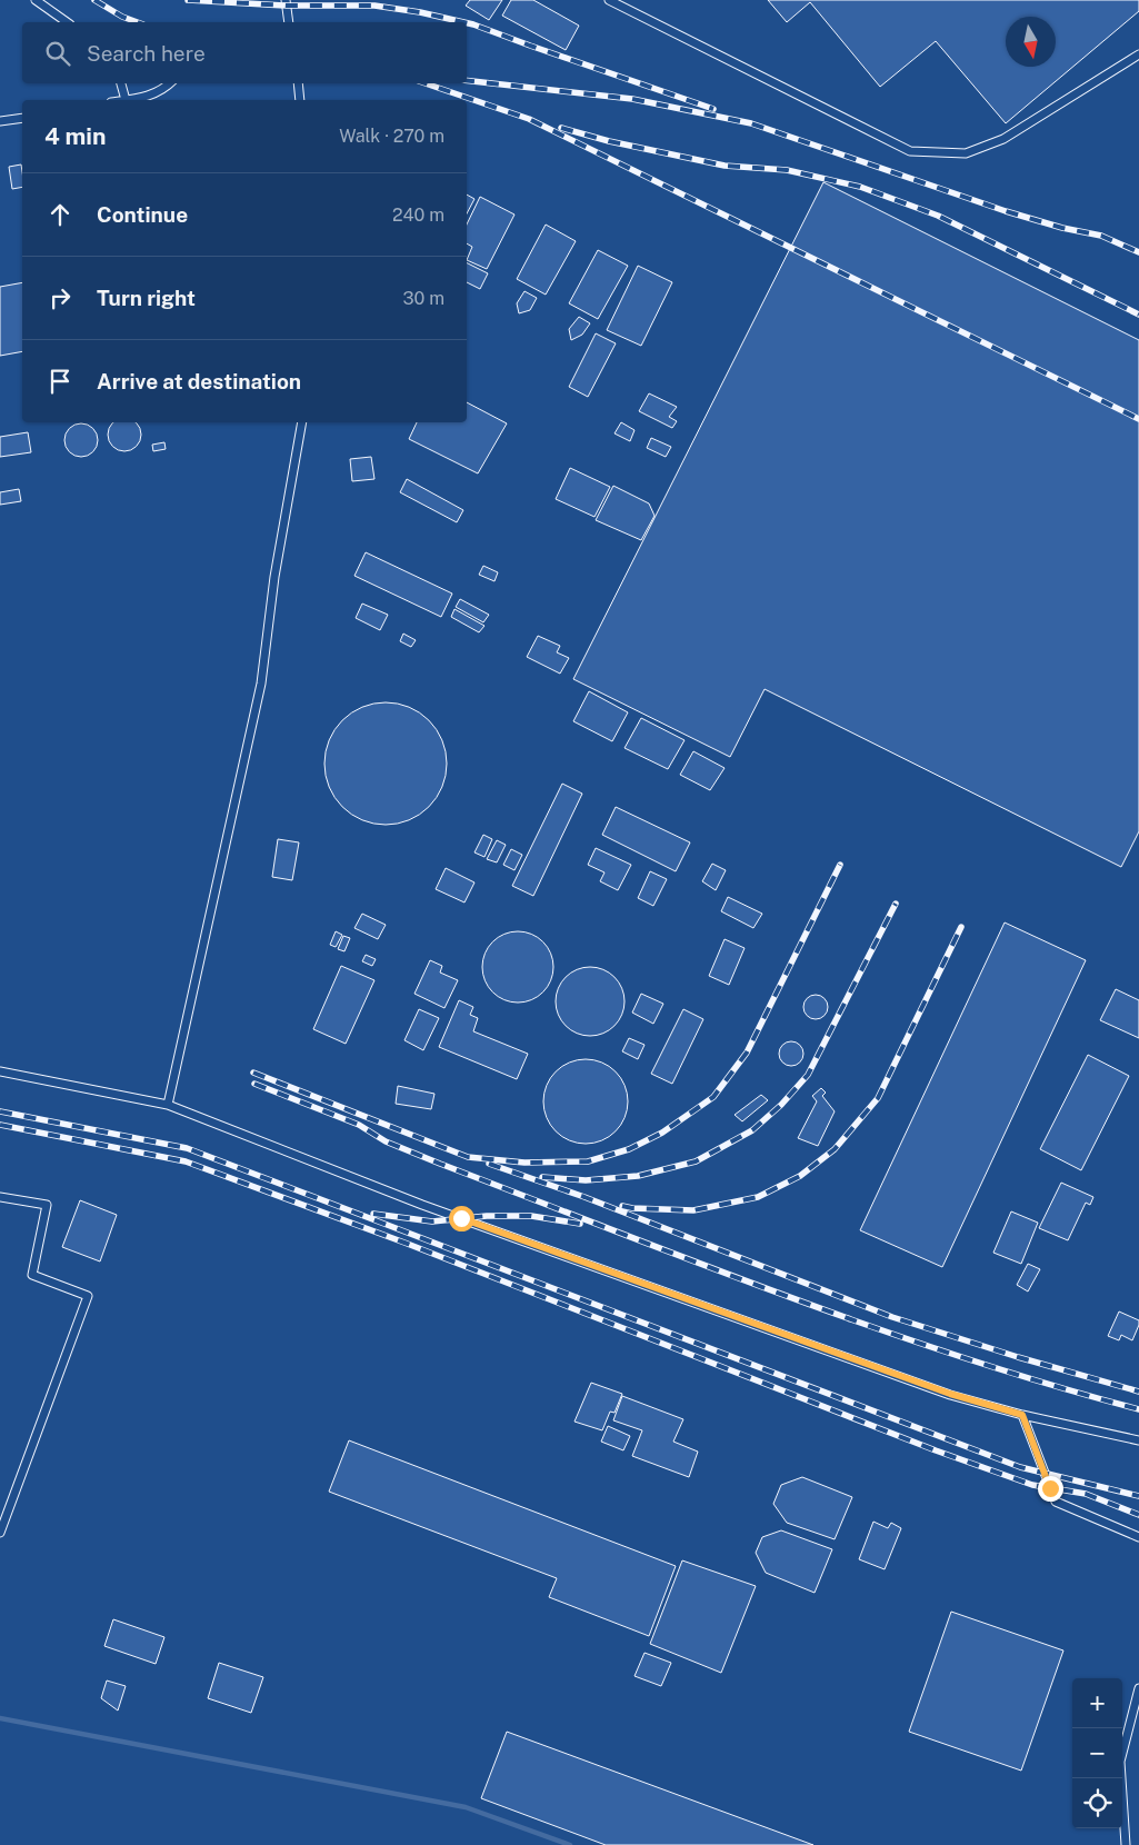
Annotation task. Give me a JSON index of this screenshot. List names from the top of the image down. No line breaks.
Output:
{"north":"bottom","page":{"search":"Search here","heading":["4 min","Walk · 270 m"],"list":[["Continue","240 m"],["Turn right","30 m"],"Arrive at destination"],"map_buttons":["+","−"]}}
